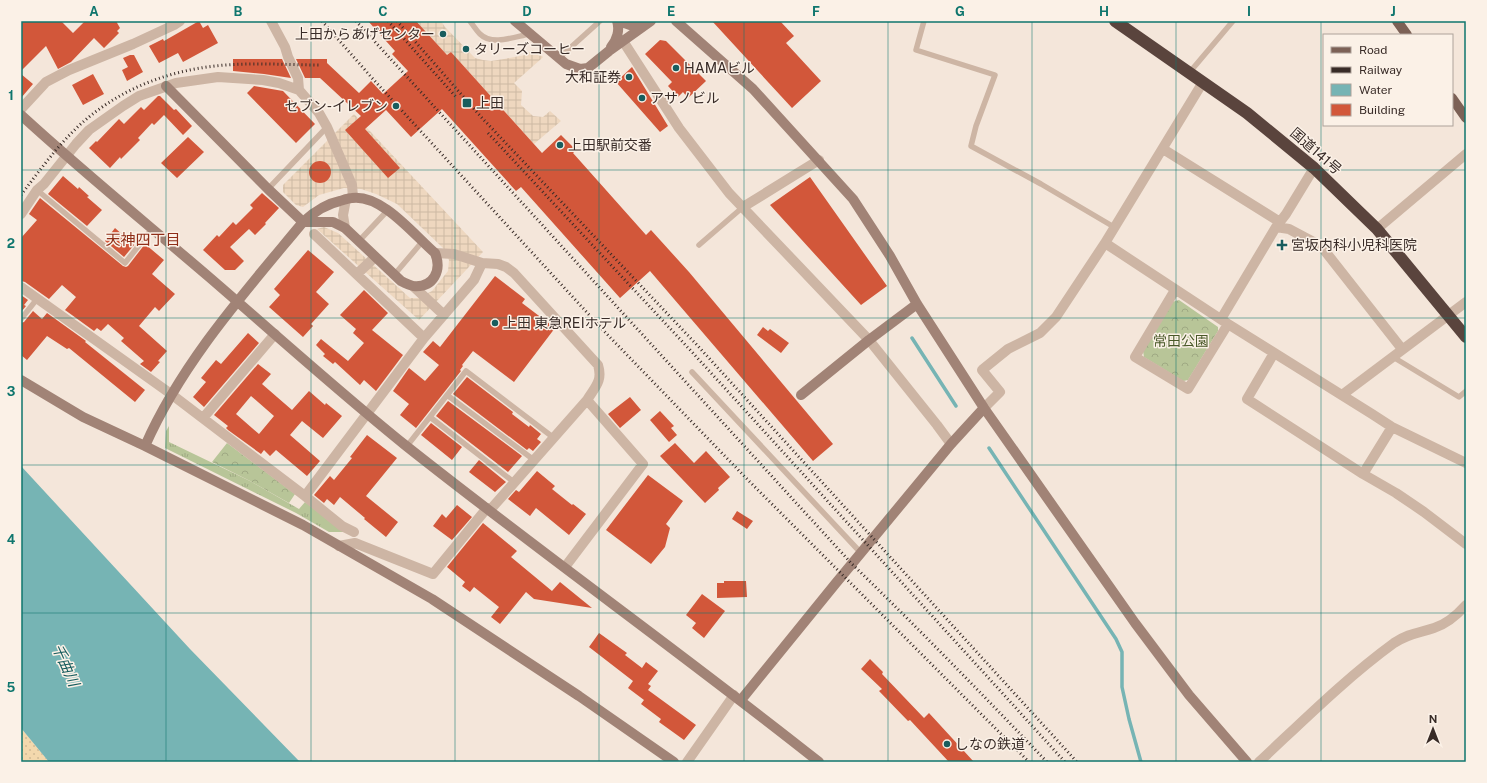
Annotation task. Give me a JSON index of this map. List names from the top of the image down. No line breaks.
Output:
{"streets":{"highway":["国道141号"]},"districts":["天神四丁目"],"water":["千曲川"],"parks":["常田公園"],"places":{"other":["上田からあげセンター","タリーズコーヒー","HAMAビル","大和証券","アサノビル","セブン-イレブン","上田駅前交番","上田 東急REIホテル","しなの鉄道"],"transit":["上田"],"health":["宮坂内科小児科医院"]},"legend":["Road","Railway","Water","Building"],"north":"top","grid":{"columns":["A","B","C","D","E","F","G","H","I","J"],"rows":["1","2","3","4","5"]}}
